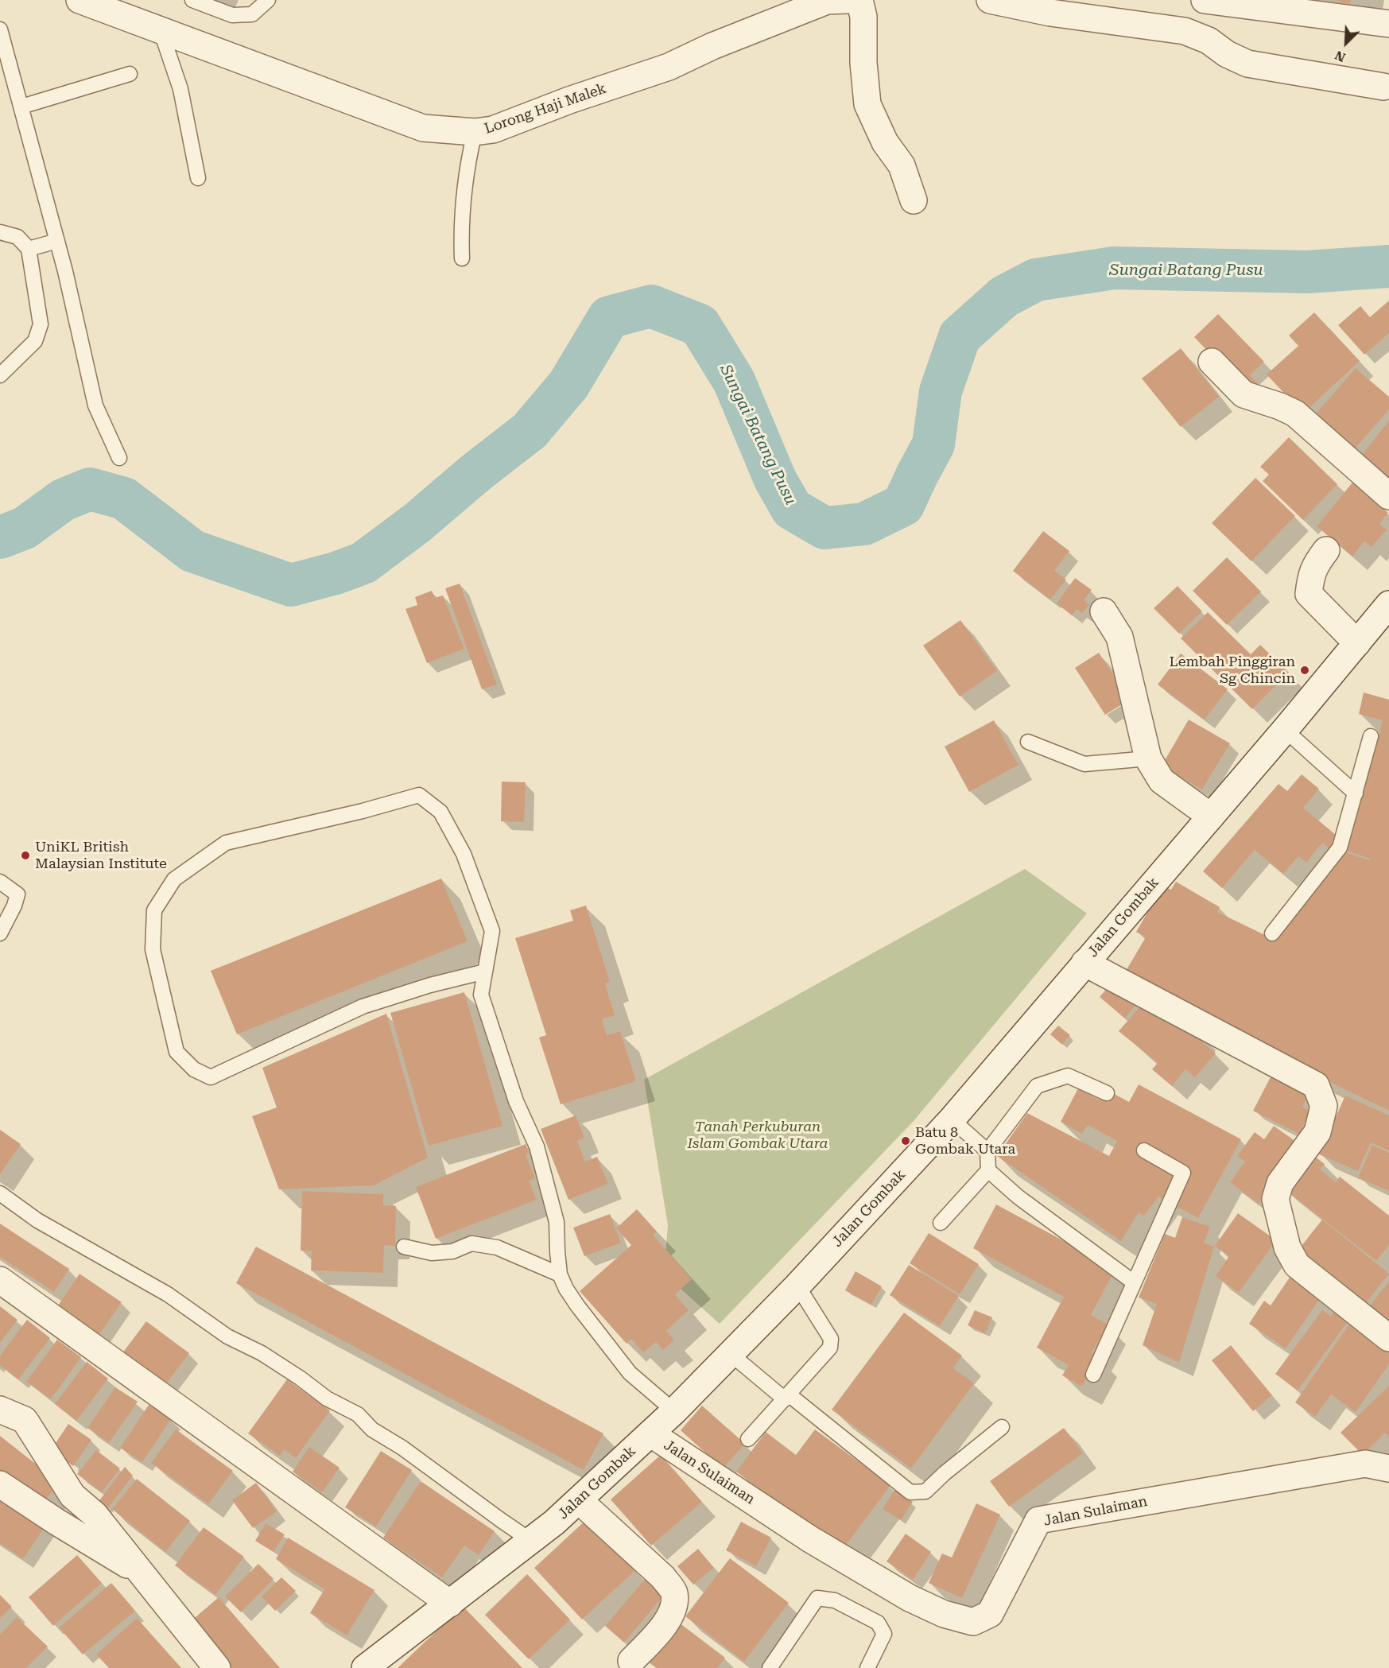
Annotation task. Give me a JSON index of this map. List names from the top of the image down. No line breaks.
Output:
{"streets":{"street":["Lorong Haji Malek","Jalan Gombak","Jalan Sulaiman"]},"crossings":[["Jalan Gombak","Jalan Sulaiman"]],"water":["Sungai Batang Pusu"],"parks":["Tanah Perkuburan Islam Gombak Utara"],"places":["Lembah Pinggiran Sg Chincin","UniKL British Malaysian Institute","Batu 8 Gombak Utara"],"north":"bottom left"}
